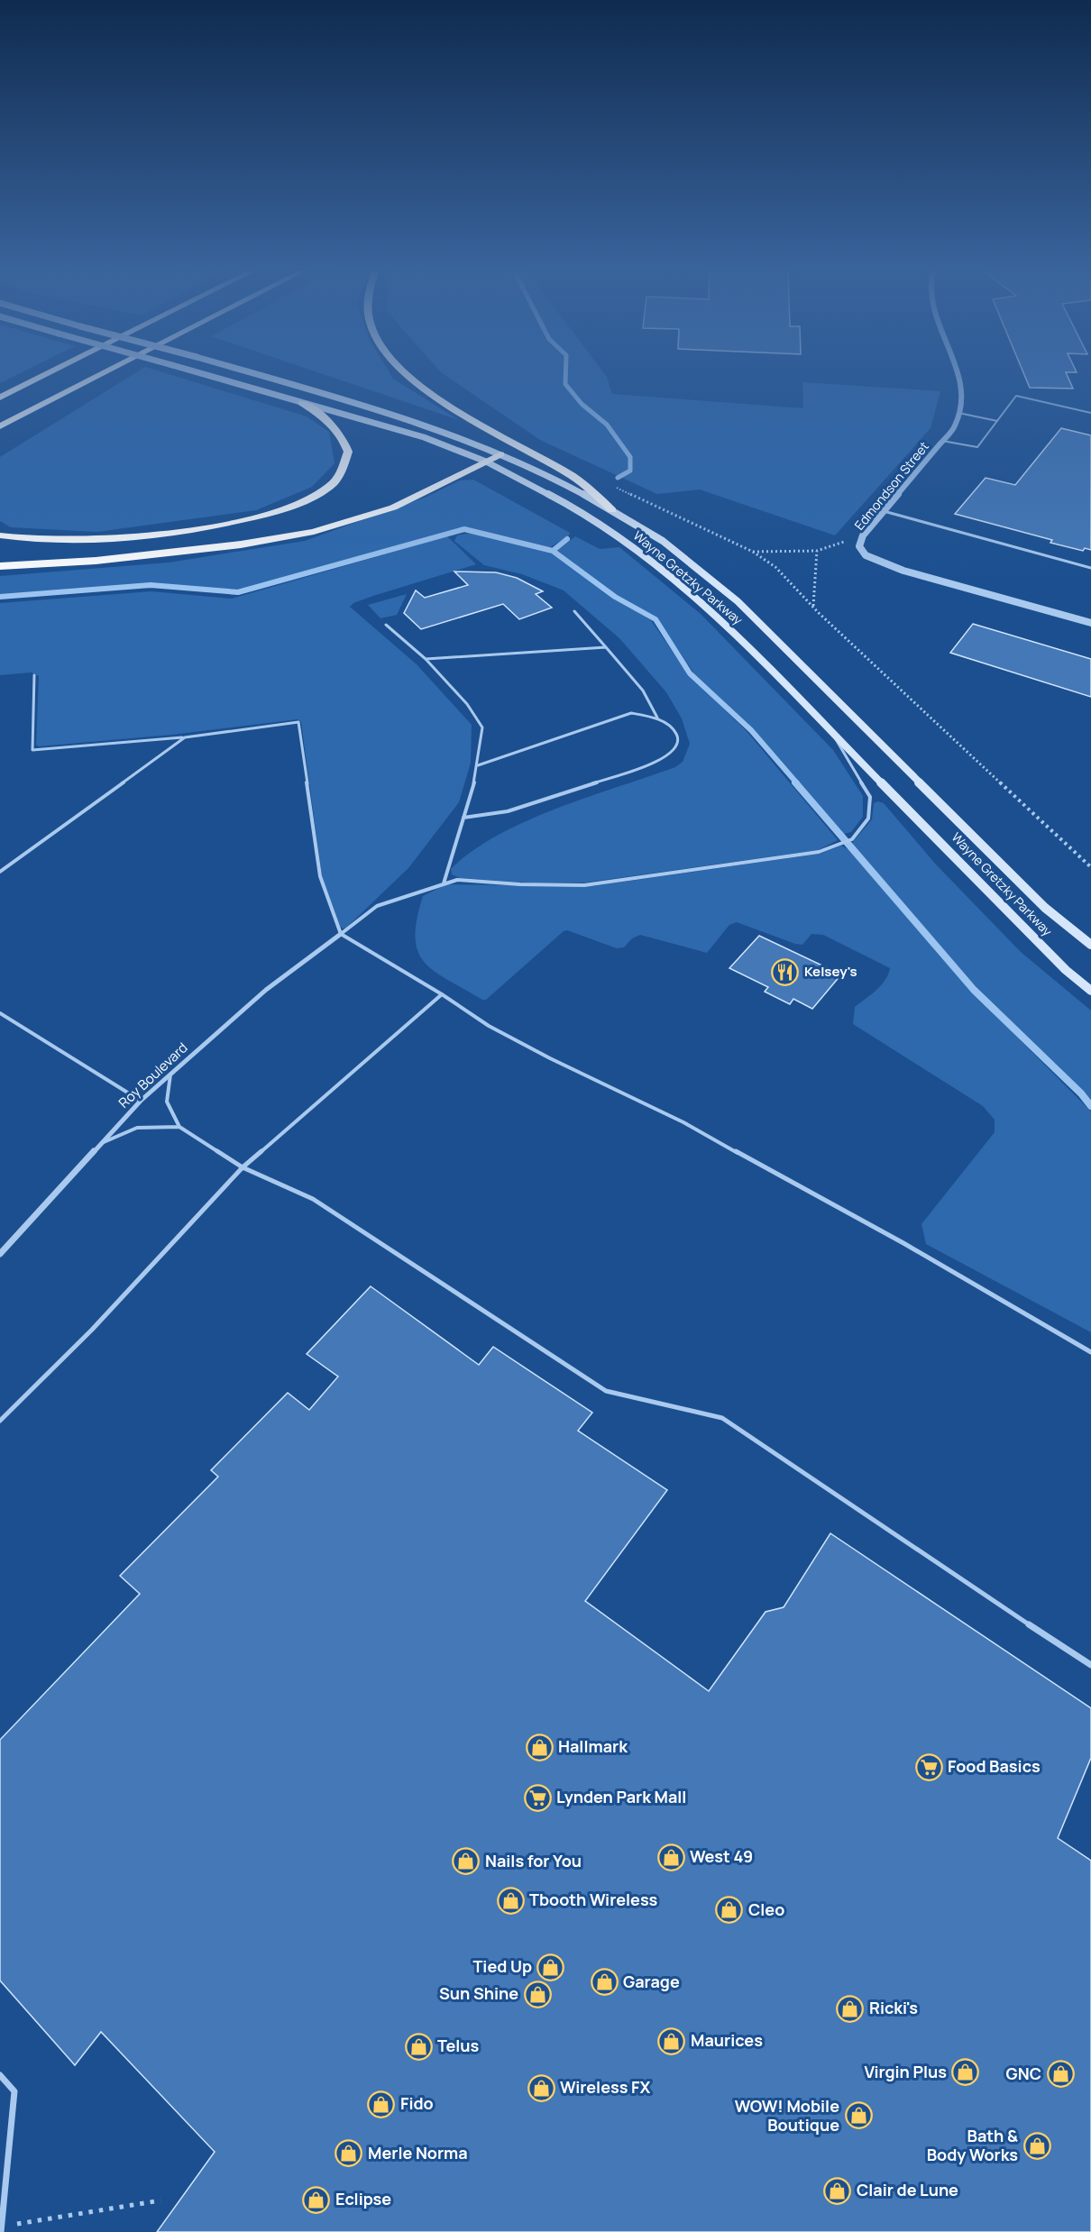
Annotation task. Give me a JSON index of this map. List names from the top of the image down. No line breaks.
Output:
{"streets":{"main road":["Wayne Gretzky Parkway"],"street":["Edmondson Street","Roy Boulevard"]},"places":{"restaurant":["Kelsey's"],"shop":["Hallmark","West 49","Nails for You","Tbooth Wireless","Cleo","Tied Up","Garage","Sun Shine","Ricki's","Maurices","Telus","Virgin Plus","GNC","Wireless FX","Fido","WOW! Mobile Boutique","Bath & Body Works","Merle Norma","Clair de Lune","Eclipse"],"supermarket":["Food Basics","Lynden Park Mall"]}}
